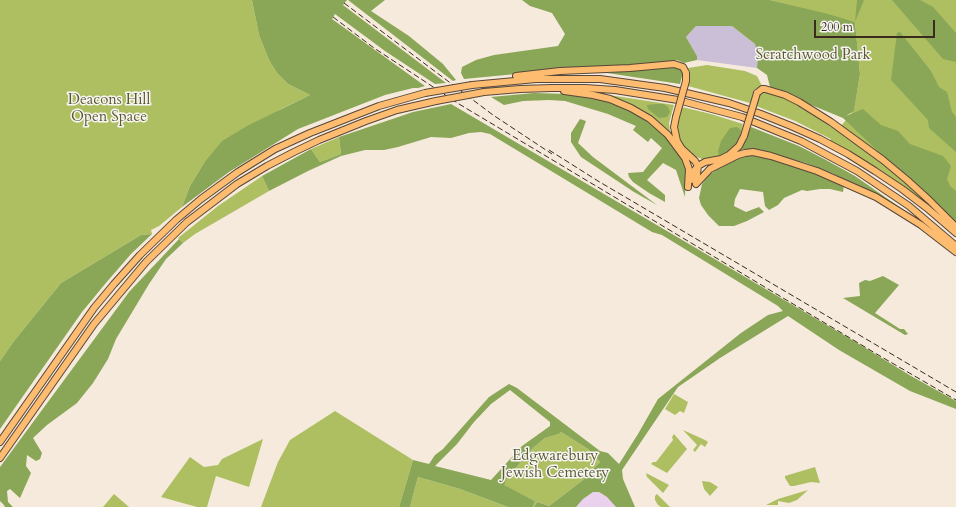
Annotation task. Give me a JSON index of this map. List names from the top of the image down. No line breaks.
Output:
{"parks":["Scratchwood Park","Deacons Hill Open Space","Edgwarebury Jewish Cemetery"],"scale_bar":"200 m"}
